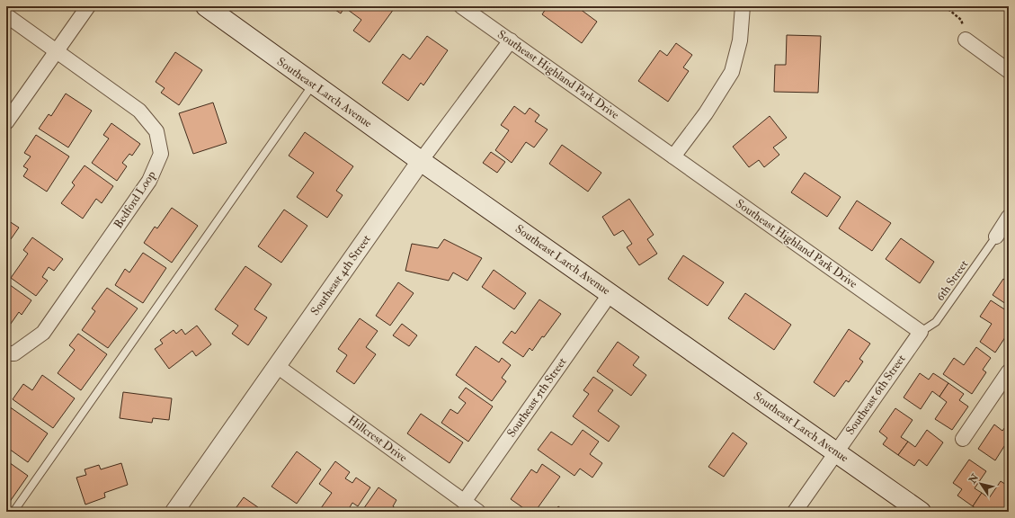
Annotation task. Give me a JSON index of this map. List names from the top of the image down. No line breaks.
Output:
{"streets":{"main road":["Southeast Larch Avenue"],"street":["Southeast Highland Park Drive","Bedford Loop","Southeast 4th Street","Southeast 6th Street","Southeast 5th Street","Hillcrest Drive"],"lane":["6th Street"]},"crossings":[["Southeast Highland Park Drive","Southeast 4th Street"],["Southeast Highland Park Drive","6th Street"],["Southeast Highland Park Drive","Southeast 6th Street"],["Southeast Larch Avenue","Southeast 4th Street"],["Southeast Larch Avenue","Southeast 6th Street"],["Southeast Larch Avenue","Southeast 5th Street"],["Southeast 4th Street","Hillcrest Drive"],["6th Street","Southeast 6th Street"],["Southeast 5th Street","Hillcrest Drive"]],"north":"top left"}
